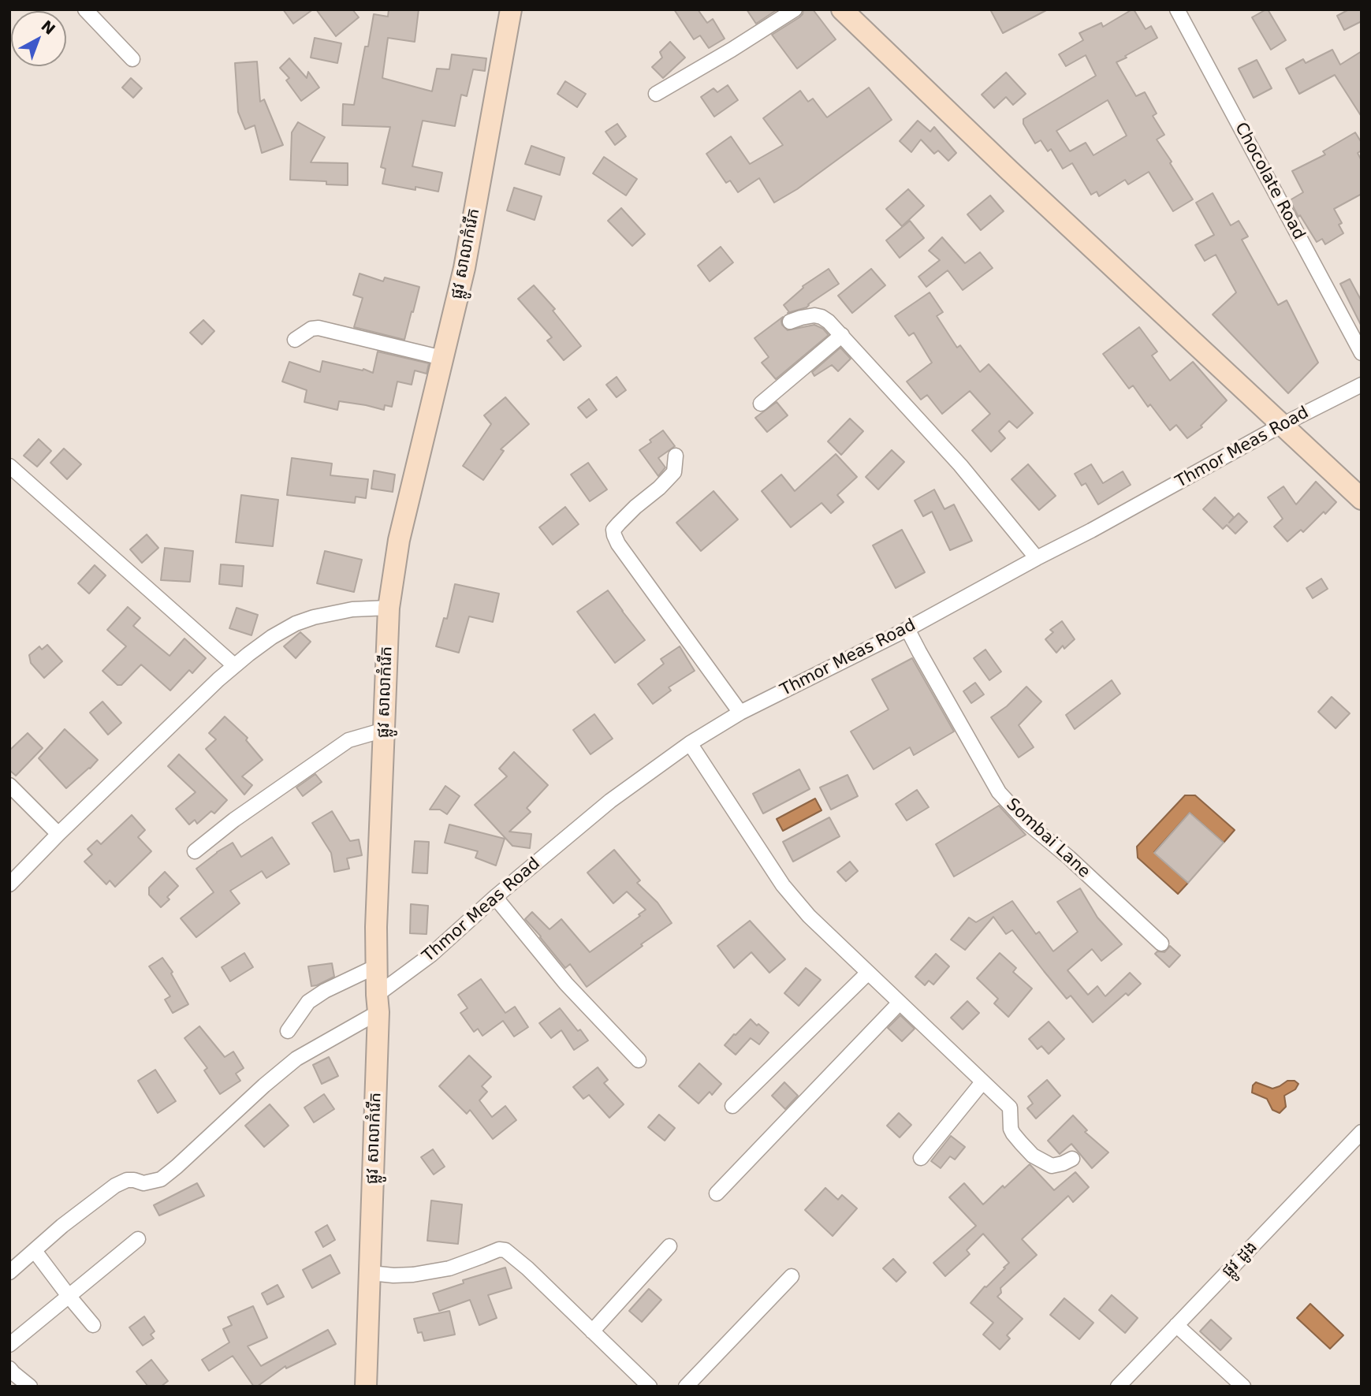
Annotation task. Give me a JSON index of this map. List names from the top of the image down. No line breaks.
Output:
{"streets":{"street":["Chocolate Road","ផ្លូវ សាលាកំរើក","Thmor Meas Road","Sombai Lane","ផ្លូវ ដូង"]},"crossings":[["ផ្លូវ សាលាកំរើក","Thmor Meas Road"],["Thmor Meas Road","Sombai Lane"]],"north":"top right"}
